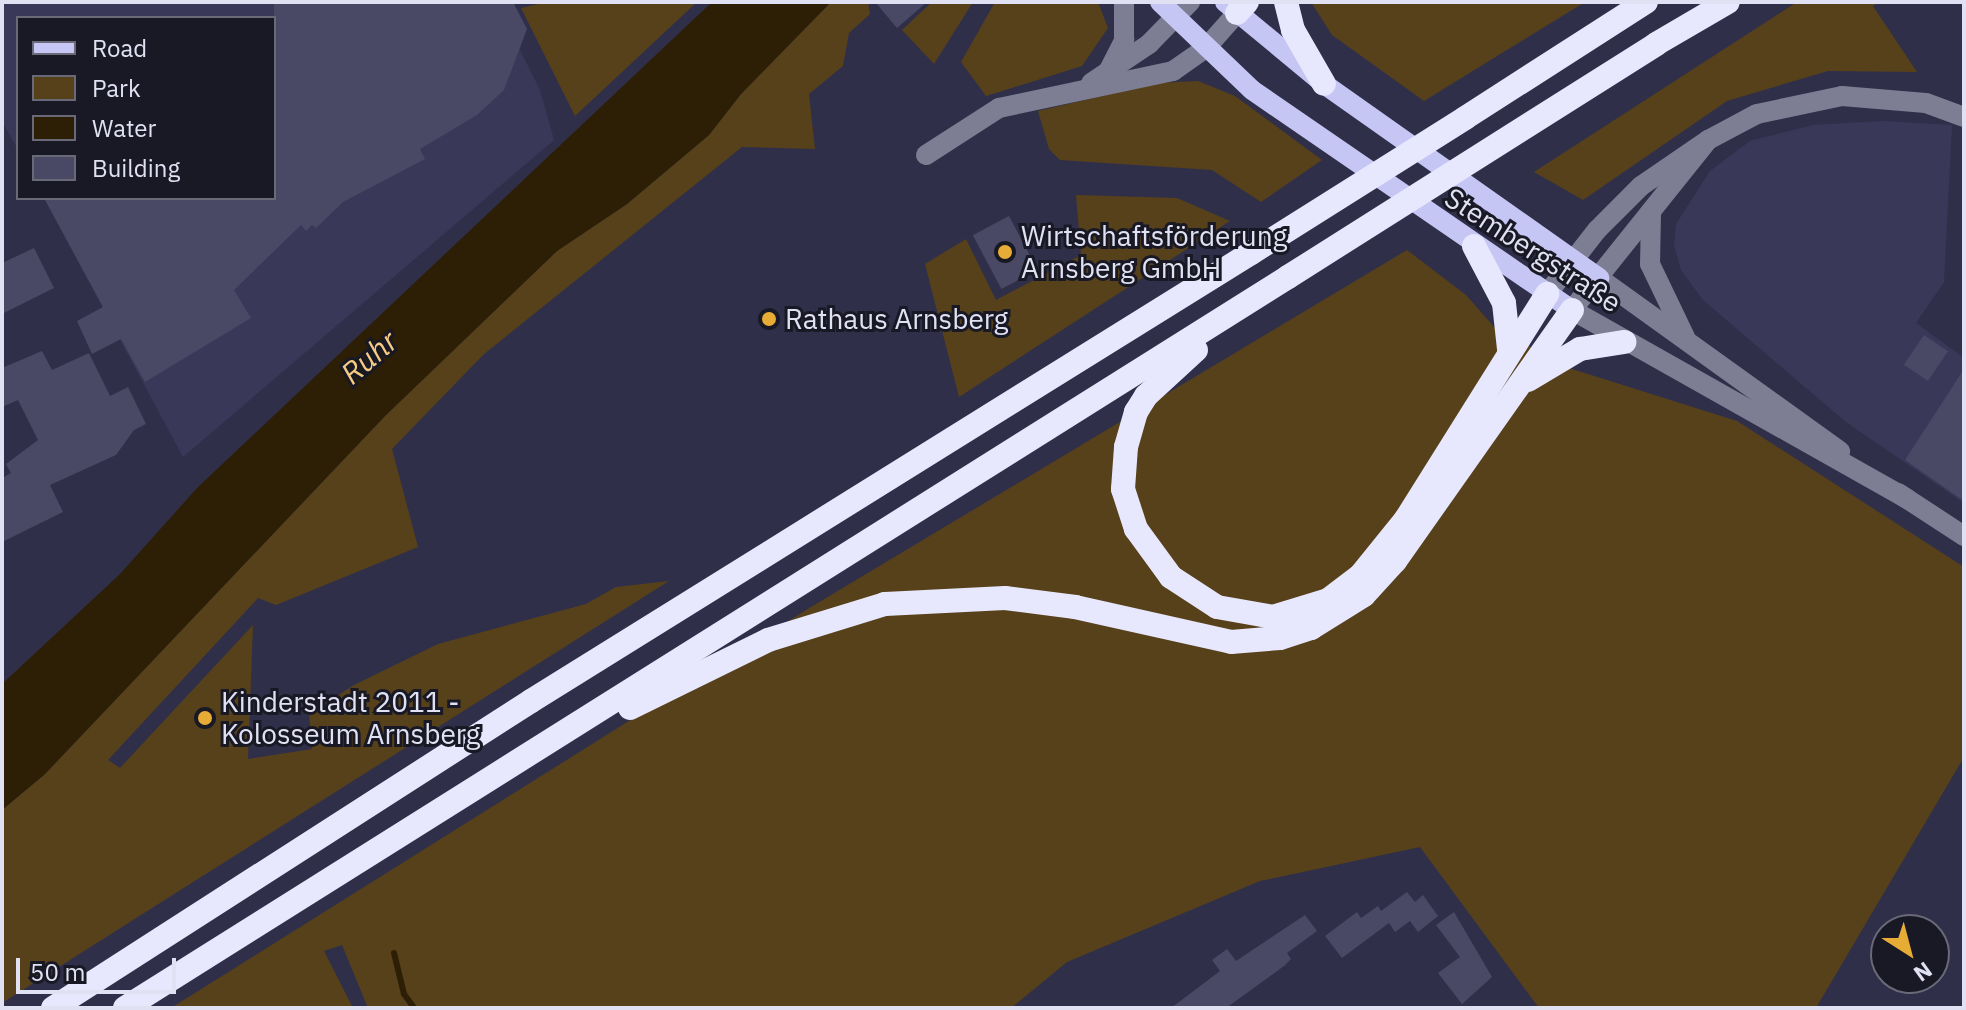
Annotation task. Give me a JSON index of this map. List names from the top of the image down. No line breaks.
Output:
{"streets":{"main road":["Stembergstraße"]},"water":["Ruhr"],"places":["Wirtschaftsförderung Arnsberg GmbH","Rathaus Arnsberg","Kinderstadt 2011 - Kolosseum Arnsberg"],"legend":["Road","Park","Water","Building"],"scale_bar":"50 m","north":"bottom right"}
